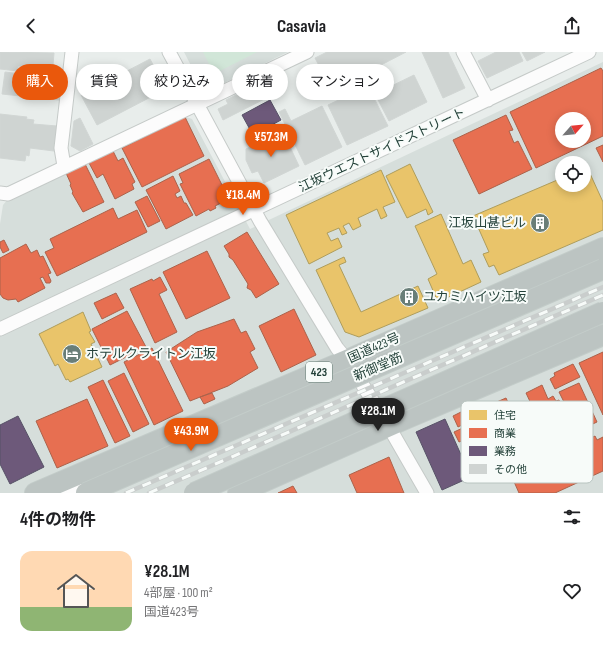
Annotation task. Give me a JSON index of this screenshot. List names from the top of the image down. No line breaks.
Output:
{"streets":{"highway":["国道423号","新御堂筋","423"],"street":["江坂ウエストサイドストリート"]},"places":{"building":["江坂山甚ビル","ユカミハイツ江坂"],"hotel":["ホテルクライトン江坂"]},"legend":["住宅","商業","業務","その他"],"north":"top right","page":{"header":"Casavia","chip":["購入","賃貸","絞り込み","新着","マンション"],"price":["¥57.3M","¥18.4M","¥28.1M","¥43.9M"],"heading":"4件の物件","list":[{"name":"¥28.1M","note":"4部屋 · 100 m² · 国道423号"}]}}
